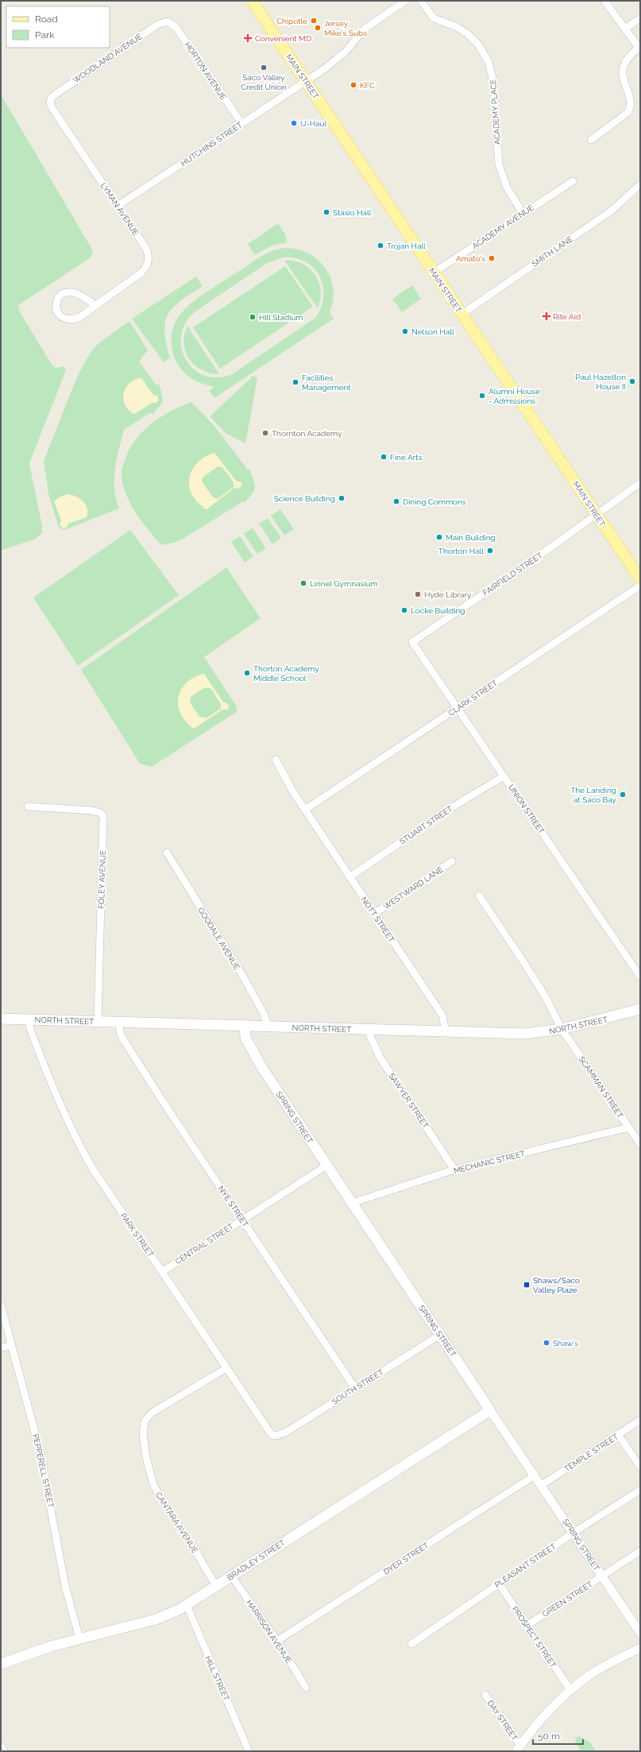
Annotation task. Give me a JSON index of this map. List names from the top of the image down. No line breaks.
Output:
{"streets":{"main road":["MAIN STREET","NORTH STREET","SPRING STREET","BRADLEY STREET"],"street":["WOODLAND AVENUE","HORTON AVENUE","ACADEMY PLACE","HUTCHINS STREET","LYMAN AVENUE","ACADEMY AVENUE","SMITH LANE","FAIRFIELD STREET","CLARK STREET","UNION STREET","STUART STREET","FOLEY AVENUE","WESTWARD LANE","NOTT STREET","GOODALE AVENUE","SCAMMAN STREET","SAWYER STREET","MECHANIC STREET","NYE STREET","PARK STREET","CENTRAL STREET","SOUTH STREET","TEMPLE STREET","PEPPERELL STREET","CANTARA AVENUE","DYER STREET","PLEASANT STREET","GREEN STREET","HARRISON AVENUE","PROSPECT STREET","HILL STREET","DAY STREET"]},"crossings":[["WOODLAND AVENUE","HORTON AVENUE"],["WOODLAND AVENUE","LYMAN AVENUE"],["HORTON AVENUE","HUTCHINS STREET"],["MAIN STREET","HUTCHINS STREET"],["MAIN STREET","ACADEMY AVENUE"],["MAIN STREET","SMITH LANE"],["MAIN STREET","FAIRFIELD STREET"],["ACADEMY PLACE","ACADEMY AVENUE"],["HUTCHINS STREET","LYMAN AVENUE"],["FAIRFIELD STREET","UNION STREET"],["CLARK STREET","UNION STREET"],["CLARK STREET","NOTT STREET"],["UNION STREET","STUART STREET"],["STUART STREET","NOTT STREET"],["FOLEY AVENUE","NORTH STREET"],["WESTWARD LANE","NOTT STREET"],["NOTT STREET","NORTH STREET"],["GOODALE AVENUE","NORTH STREET"],["NORTH STREET","SCAMMAN STREET"],["NORTH STREET","SAWYER STREET"],["NORTH STREET","SPRING STREET"],["NORTH STREET","NYE STREET"],["NORTH STREET","PARK STREET"],["SCAMMAN STREET","MECHANIC STREET"],["SAWYER STREET","MECHANIC STREET"],["SPRING STREET","MECHANIC STREET"],["SPRING STREET","CENTRAL STREET"],["SPRING STREET","SOUTH STREET"],["SPRING STREET","TEMPLE STREET"],["SPRING STREET","DYER STREET"],["SPRING STREET","BRADLEY STREET"],["SPRING STREET","PLEASANT STREET"],["SPRING STREET","GREEN STREET"],["NYE STREET","CENTRAL STREET"],["NYE STREET","SOUTH STREET"],["PARK STREET","CENTRAL STREET"],["PARK STREET","SOUTH STREET"],["PARK STREET","CANTARA AVENUE"],["PEPPERELL STREET","BRADLEY STREET"],["CANTARA AVENUE","BRADLEY STREET"],["DYER STREET","HARRISON AVENUE"],["BRADLEY STREET","HARRISON AVENUE"],["BRADLEY STREET","HILL STREET"],["PLEASANT STREET","PROSPECT STREET"],["GREEN STREET","PROSPECT STREET"]],"places":{"other":["Chipotle","Jersey Mike's Subs","Saco Valley Credit Union","KFC","U-Haul","Stasio Hall","Trojan Hall","Amato's","Hill Stadium","Nelson Hall","Paul Hazelton House II","Facilities Management","Alumni House - Admissions","Thornton Academy","Fine Arts","Science Building","Dining Commons","Main Building","Thorton Hall","Linnel Gymnasium","Hyde Library","Locke Building","Thorton Academy Middle School","The Landing at Saco Bay","Shaw's"],"health":["Convenient MD","Rite Aid"],"transit":["Shaws/Saco Valley Plaze"]},"legend":["Road","Park"],"scale_bar":"50 m"}
